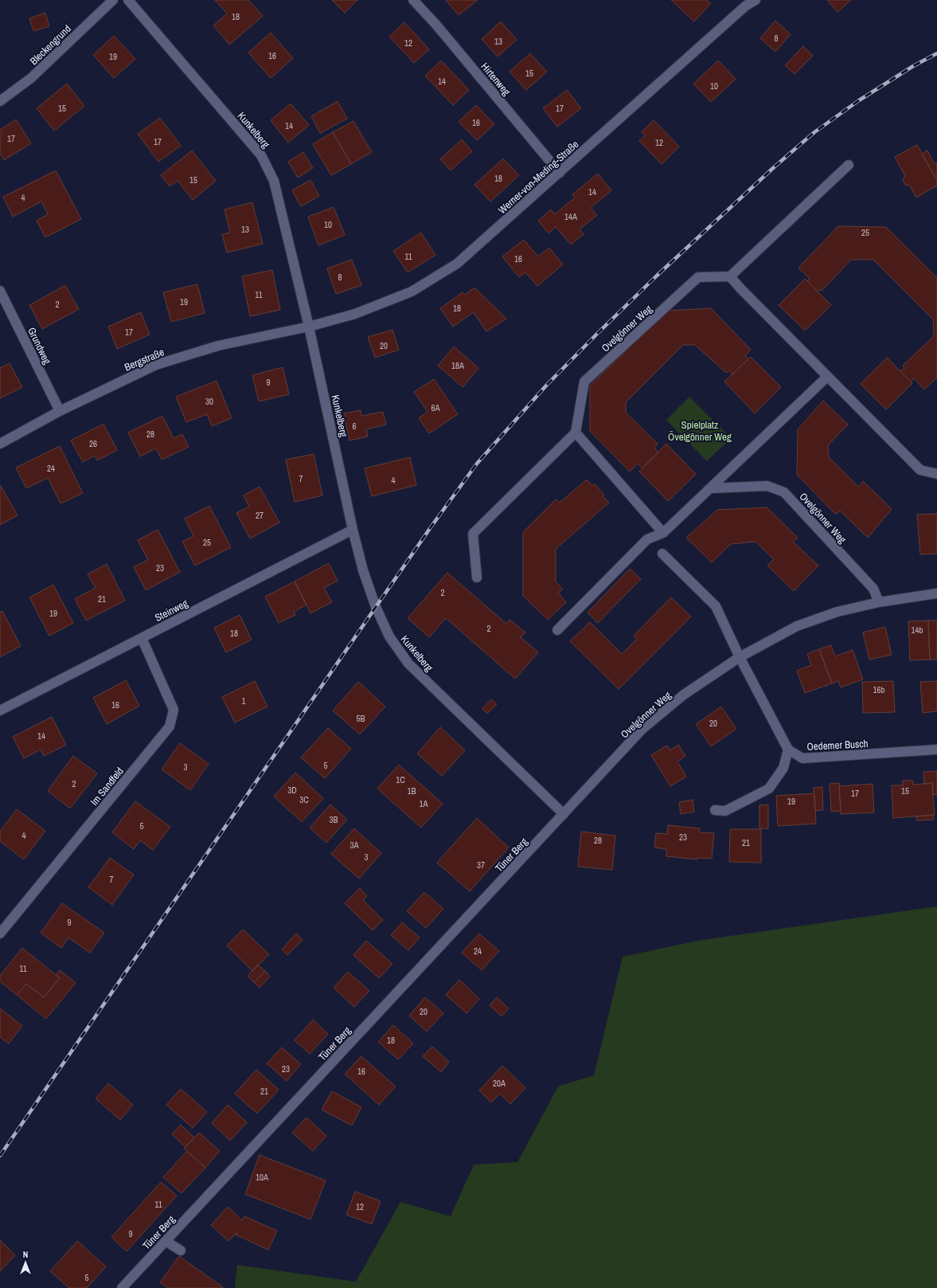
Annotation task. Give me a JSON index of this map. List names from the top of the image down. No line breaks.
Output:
{"streets":{"street":["Bleckengrund","Hirtenweg","Kunkelberg","Werner-von-Meding-Straße","Ovelgönner Weg","Grundweg","Bergstraße","Steinweg","Oedemer Busch","Im Sandfeld","Tüner Berg"]},"crossings":[["Hirtenweg","Werner-von-Meding-Straße"],["Kunkelberg","Werner-von-Meding-Straße"],["Kunkelberg","Ovelgönner Weg"],["Kunkelberg","Bergstraße"],["Kunkelberg","Steinweg"],["Kunkelberg","Tüner Berg"],["Werner-von-Meding-Straße","Bergstraße"],["Ovelgönner Weg","Tüner Berg"],["Grundweg","Bergstraße"],["Steinweg","Im Sandfeld"]],"parks":["Spielplatz Övelgönner Weg"],"house_numbers":["18","8","13","12","16","19","15","14","10","15","17","16","14","17","17","12","18","15","14","4","14A","10","13","25","11","16","8","11","19","2","18","17","20","18A","9","30","6A","6","28","26","24","7","4","27","25","23","2","21","19","2","14b","18","16b","1","16","5B","20","14","5","3","1C","2","3D","1B","15","17","3C","19","1A","3B","5","4","23","28","21","3A","3","37","7","9","24","11","20","18","23","16","20A","21","10A","11","12","9","5"],"north":"top"}
